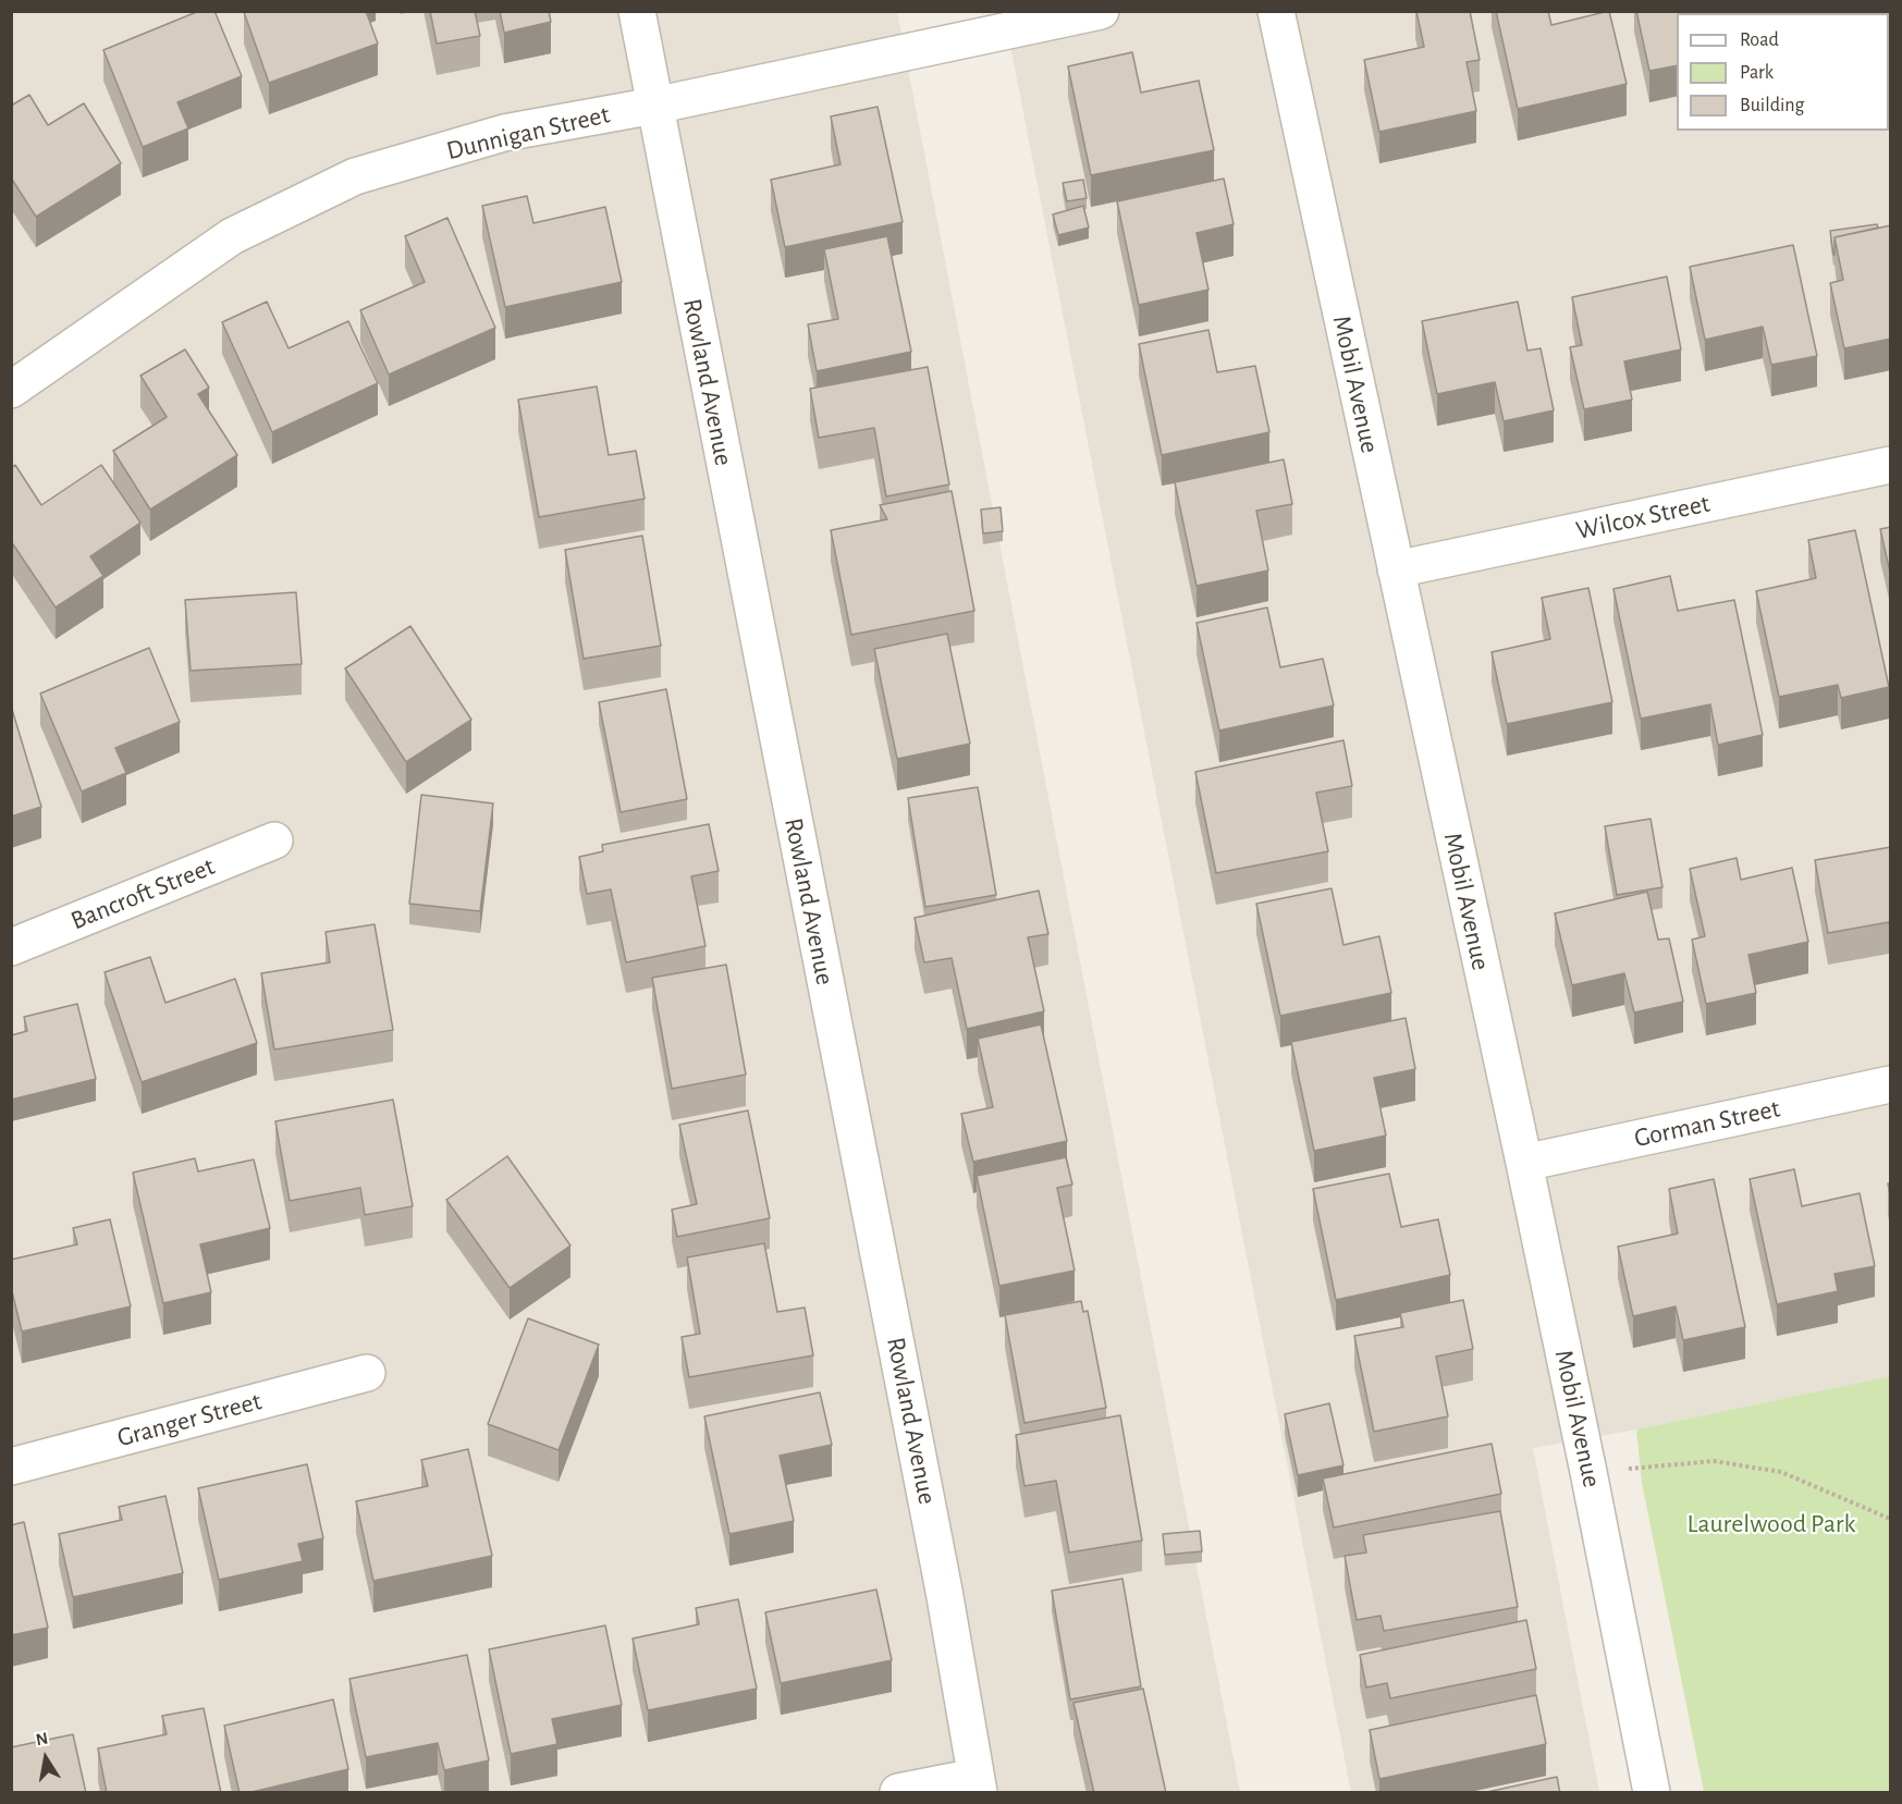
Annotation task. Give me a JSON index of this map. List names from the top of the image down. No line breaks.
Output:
{"streets":{"street":["Dunnigan Street","Rowland Avenue","Mobil Avenue","Wilcox Street","Bancroft Street","Gorman Street","Granger Street"]},"crossings":[["Dunnigan Street","Rowland Avenue"],["Mobil Avenue","Wilcox Street"],["Mobil Avenue","Gorman Street"]],"parks":["Laurelwood Park"],"legend":["Road","Park","Building"],"north":"top"}
